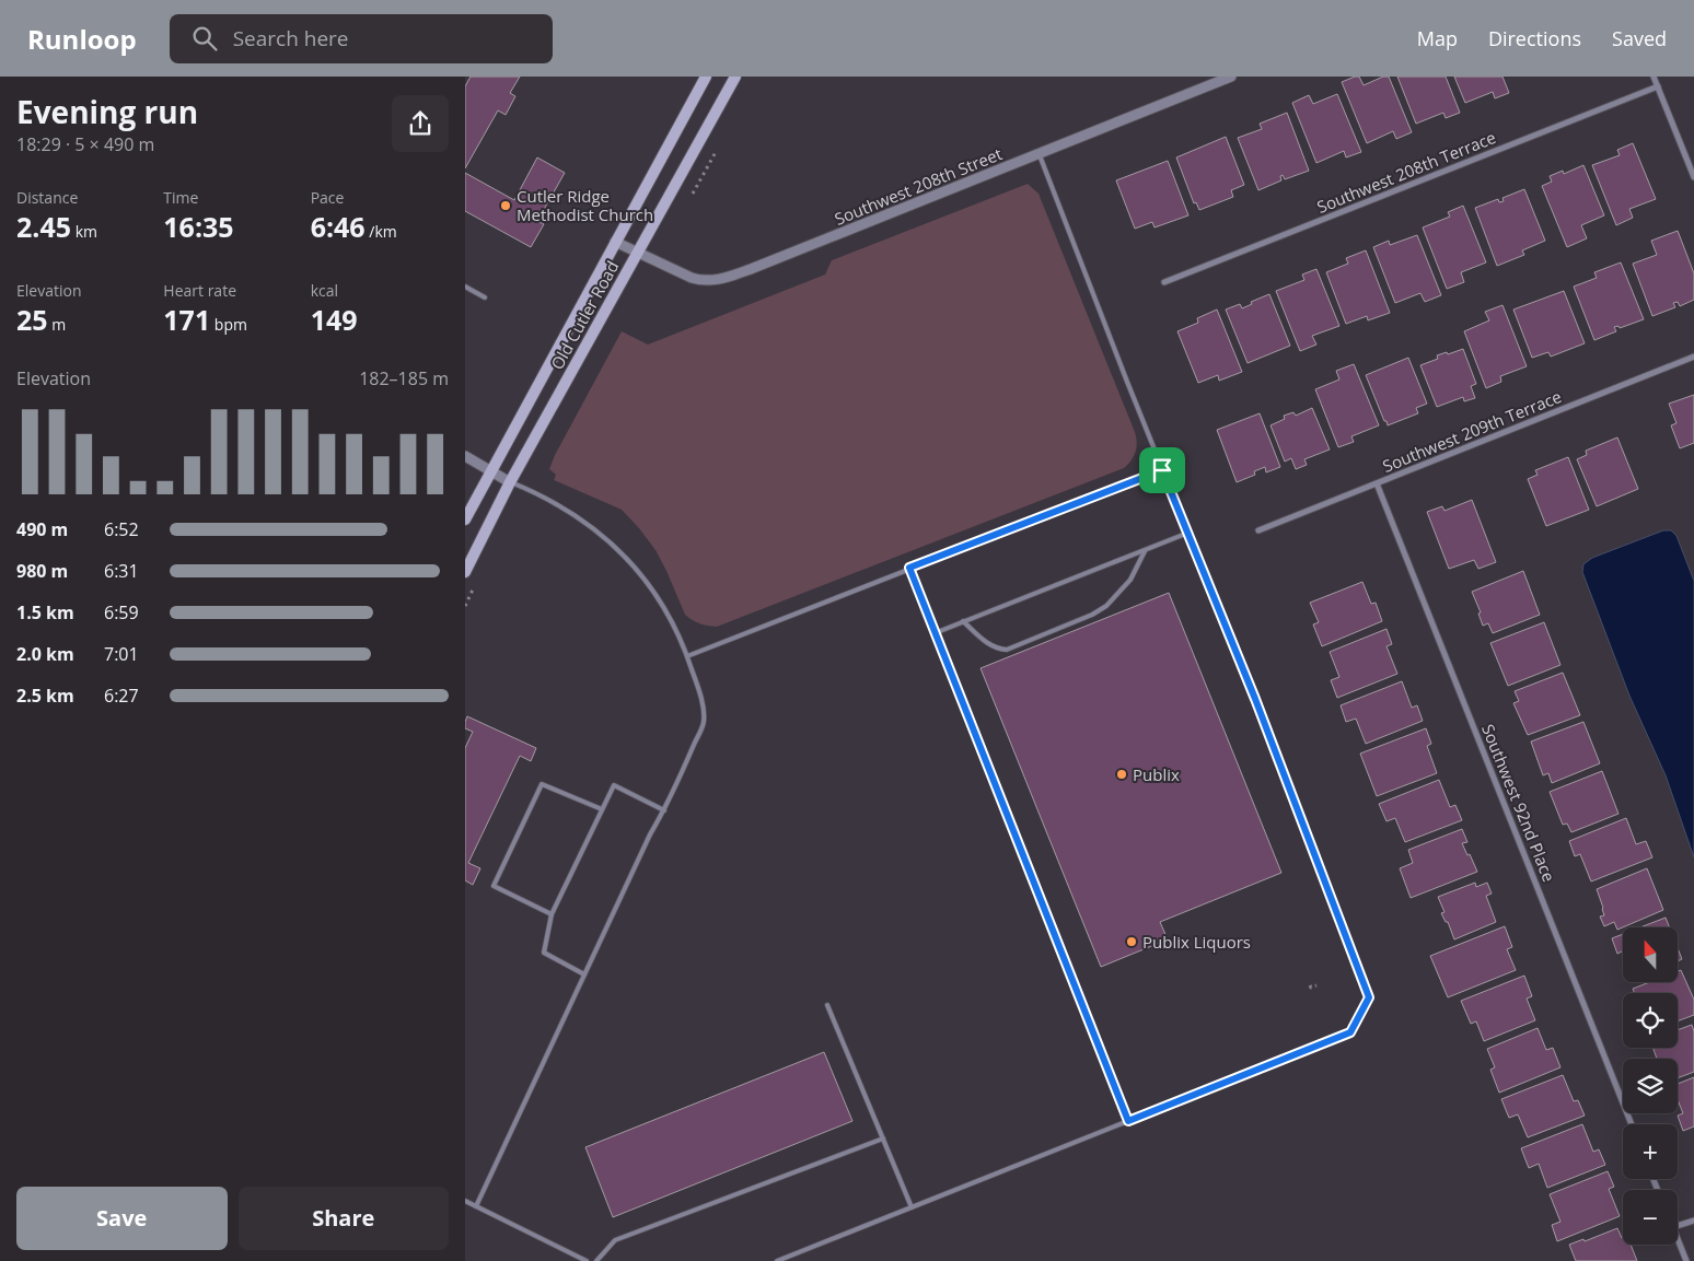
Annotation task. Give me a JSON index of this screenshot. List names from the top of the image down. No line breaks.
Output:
{"streets":{"main road":["Old Cutler Road"],"street":["Southwest 208th Terrace","Southwest 208th Street","Southwest 209th Terrace","Southwest 92nd Place"]},"crossings":[["Southwest 208th Street","Old Cutler Road"],["Southwest 209th Terrace","Southwest 92nd Place"]],"places":["Cutler Ridge Methodist Church","Publix","Publix Liquors"],"north":"top","page":{"header":"Runloop","search":"Search here","nav":["Map","Directions","Saved"],"heading":["Evening run","18:29 · 5 × 490 m"],"stats":[["Distance","2.45 km"],["Time","16:35"],["Pace","6:46 /km"],["Elevation","25 m"],["Heart rate","171 bpm"],["kcal","149"]],"chart":["Elevation","182–185 m"],"list":[{"name":"490 m","note":"6:52"},{"name":"980 m","note":"6:31"},{"name":"1.5 km","note":"6:59"},{"name":"2.0 km","note":"7:01"},{"name":"2.5 km","note":"6:27"}],"map_buttons":["+","−"],"buttons":["Save","Share"]}}
